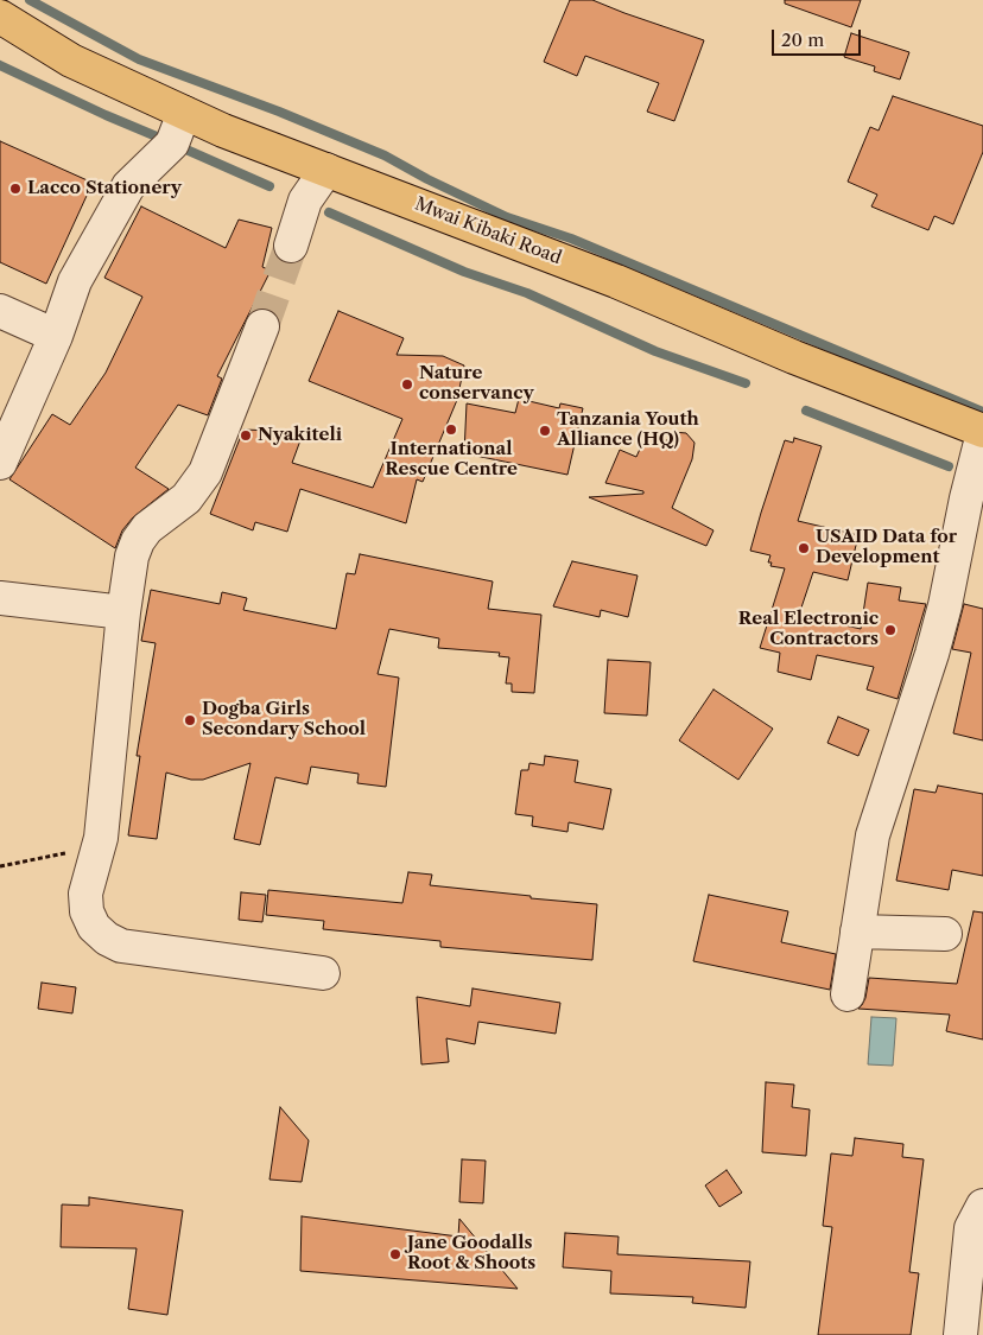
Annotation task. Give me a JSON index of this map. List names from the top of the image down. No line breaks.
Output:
{"streets":{"main road":["Mwai Kibaki Road"]},"places":["Lacco Stationery","Nature conservancy","International Rescue Centre","Tanzania Youth Alliance (HQ)","Nyakiteli","USAID Data for Development","Real Electronic Contractors","Dogba Girls Secondary School","Jane Goodalls Root & Shoots"],"scale_bar":"20 m"}
